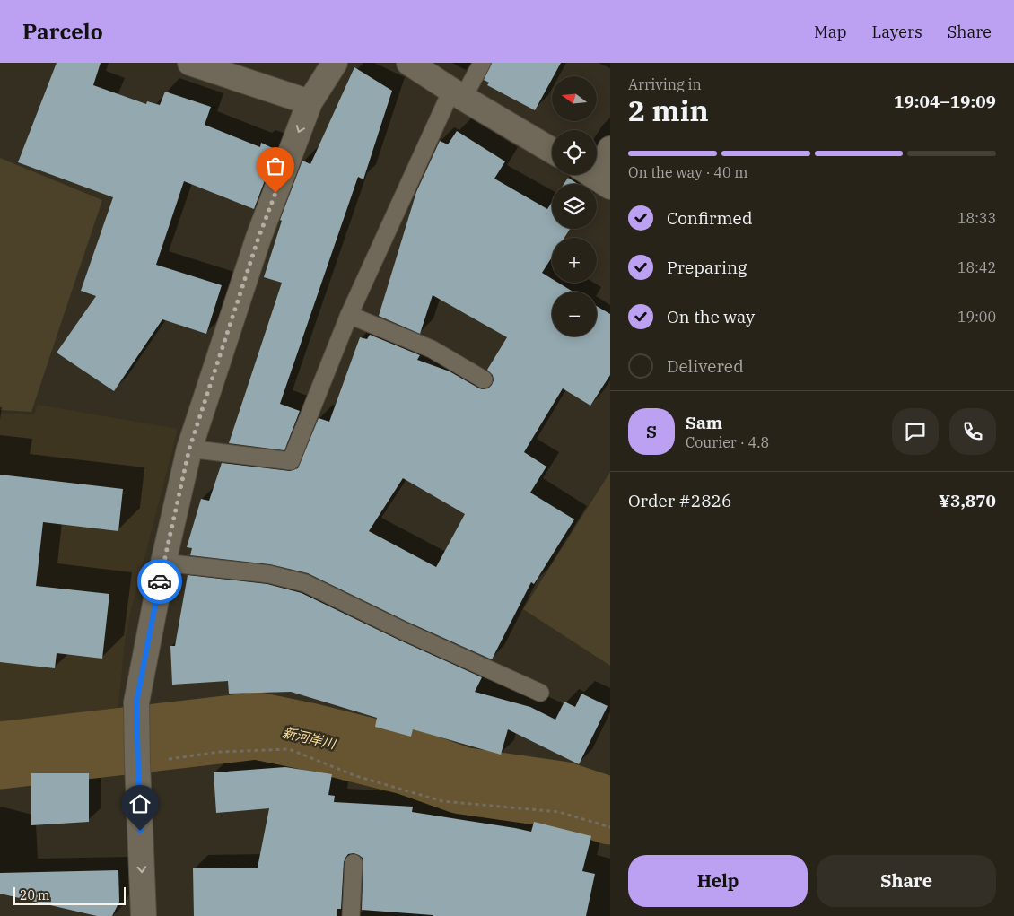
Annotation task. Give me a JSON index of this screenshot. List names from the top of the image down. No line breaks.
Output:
{"water":["新河岸川"],"scale_bar":"20 m","north":"left","page":{"header":"Parcelo","nav":["Map","Layers","Share"],"heading":["2 min","Arriving in","19:04–19:09"],"panel":["Sam","Courier · 4.8","Order #2826","¥3,870"],"map_buttons":["+","−"],"bar":"On the way · 40 m","list":[["Confirmed","18:33"],["Preparing","18:42"],["On the way","19:00"],"Delivered"],"round":"S","buttons":["Help","Share"],"scale":"20 m"}}
